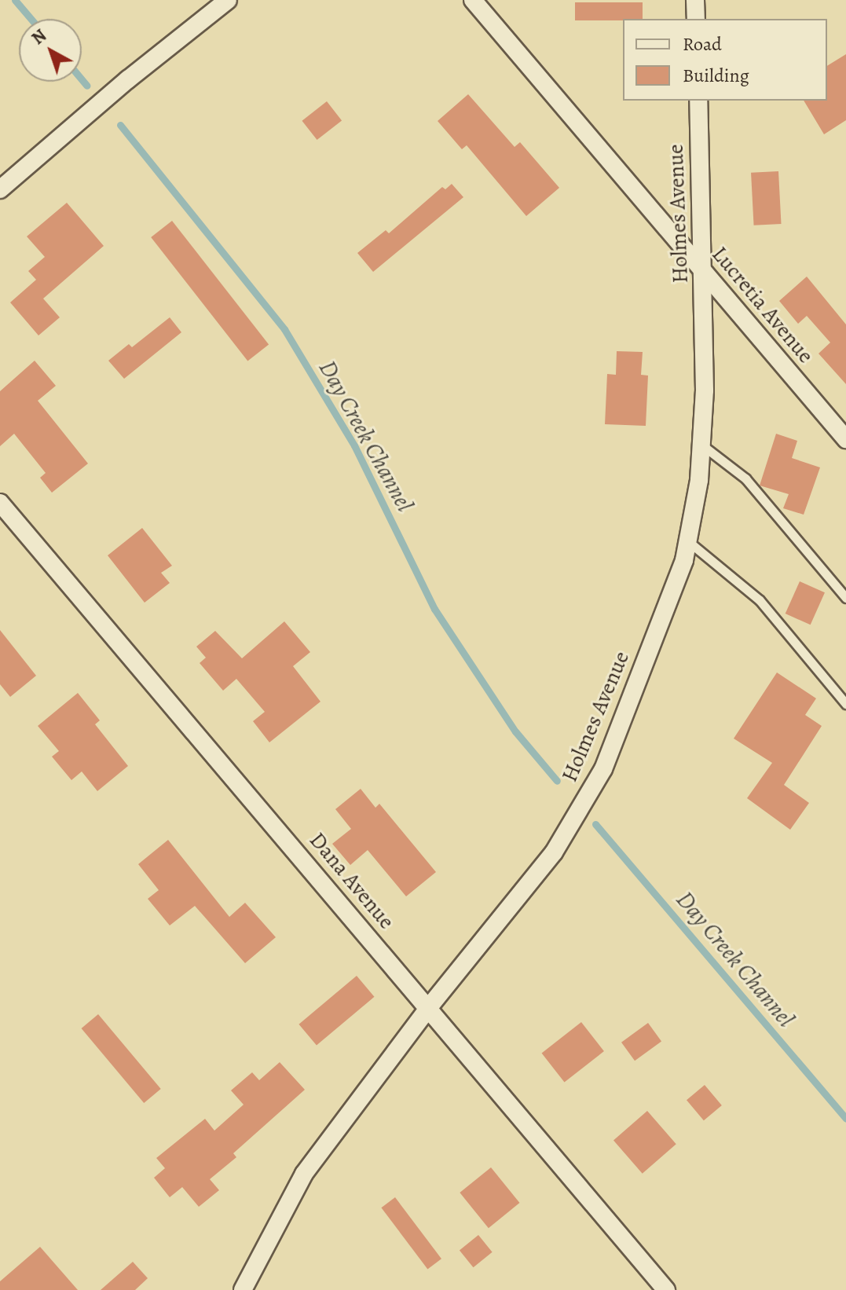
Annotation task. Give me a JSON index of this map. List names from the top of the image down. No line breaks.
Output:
{"streets":{"street":["Holmes Avenue","Lucretia Avenue","Dana Avenue"]},"crossings":[["Holmes Avenue","Lucretia Avenue"],["Holmes Avenue","Dana Avenue"]],"water":["Day Creek Channel"],"legend":["Road","Building"],"north":"top left"}
